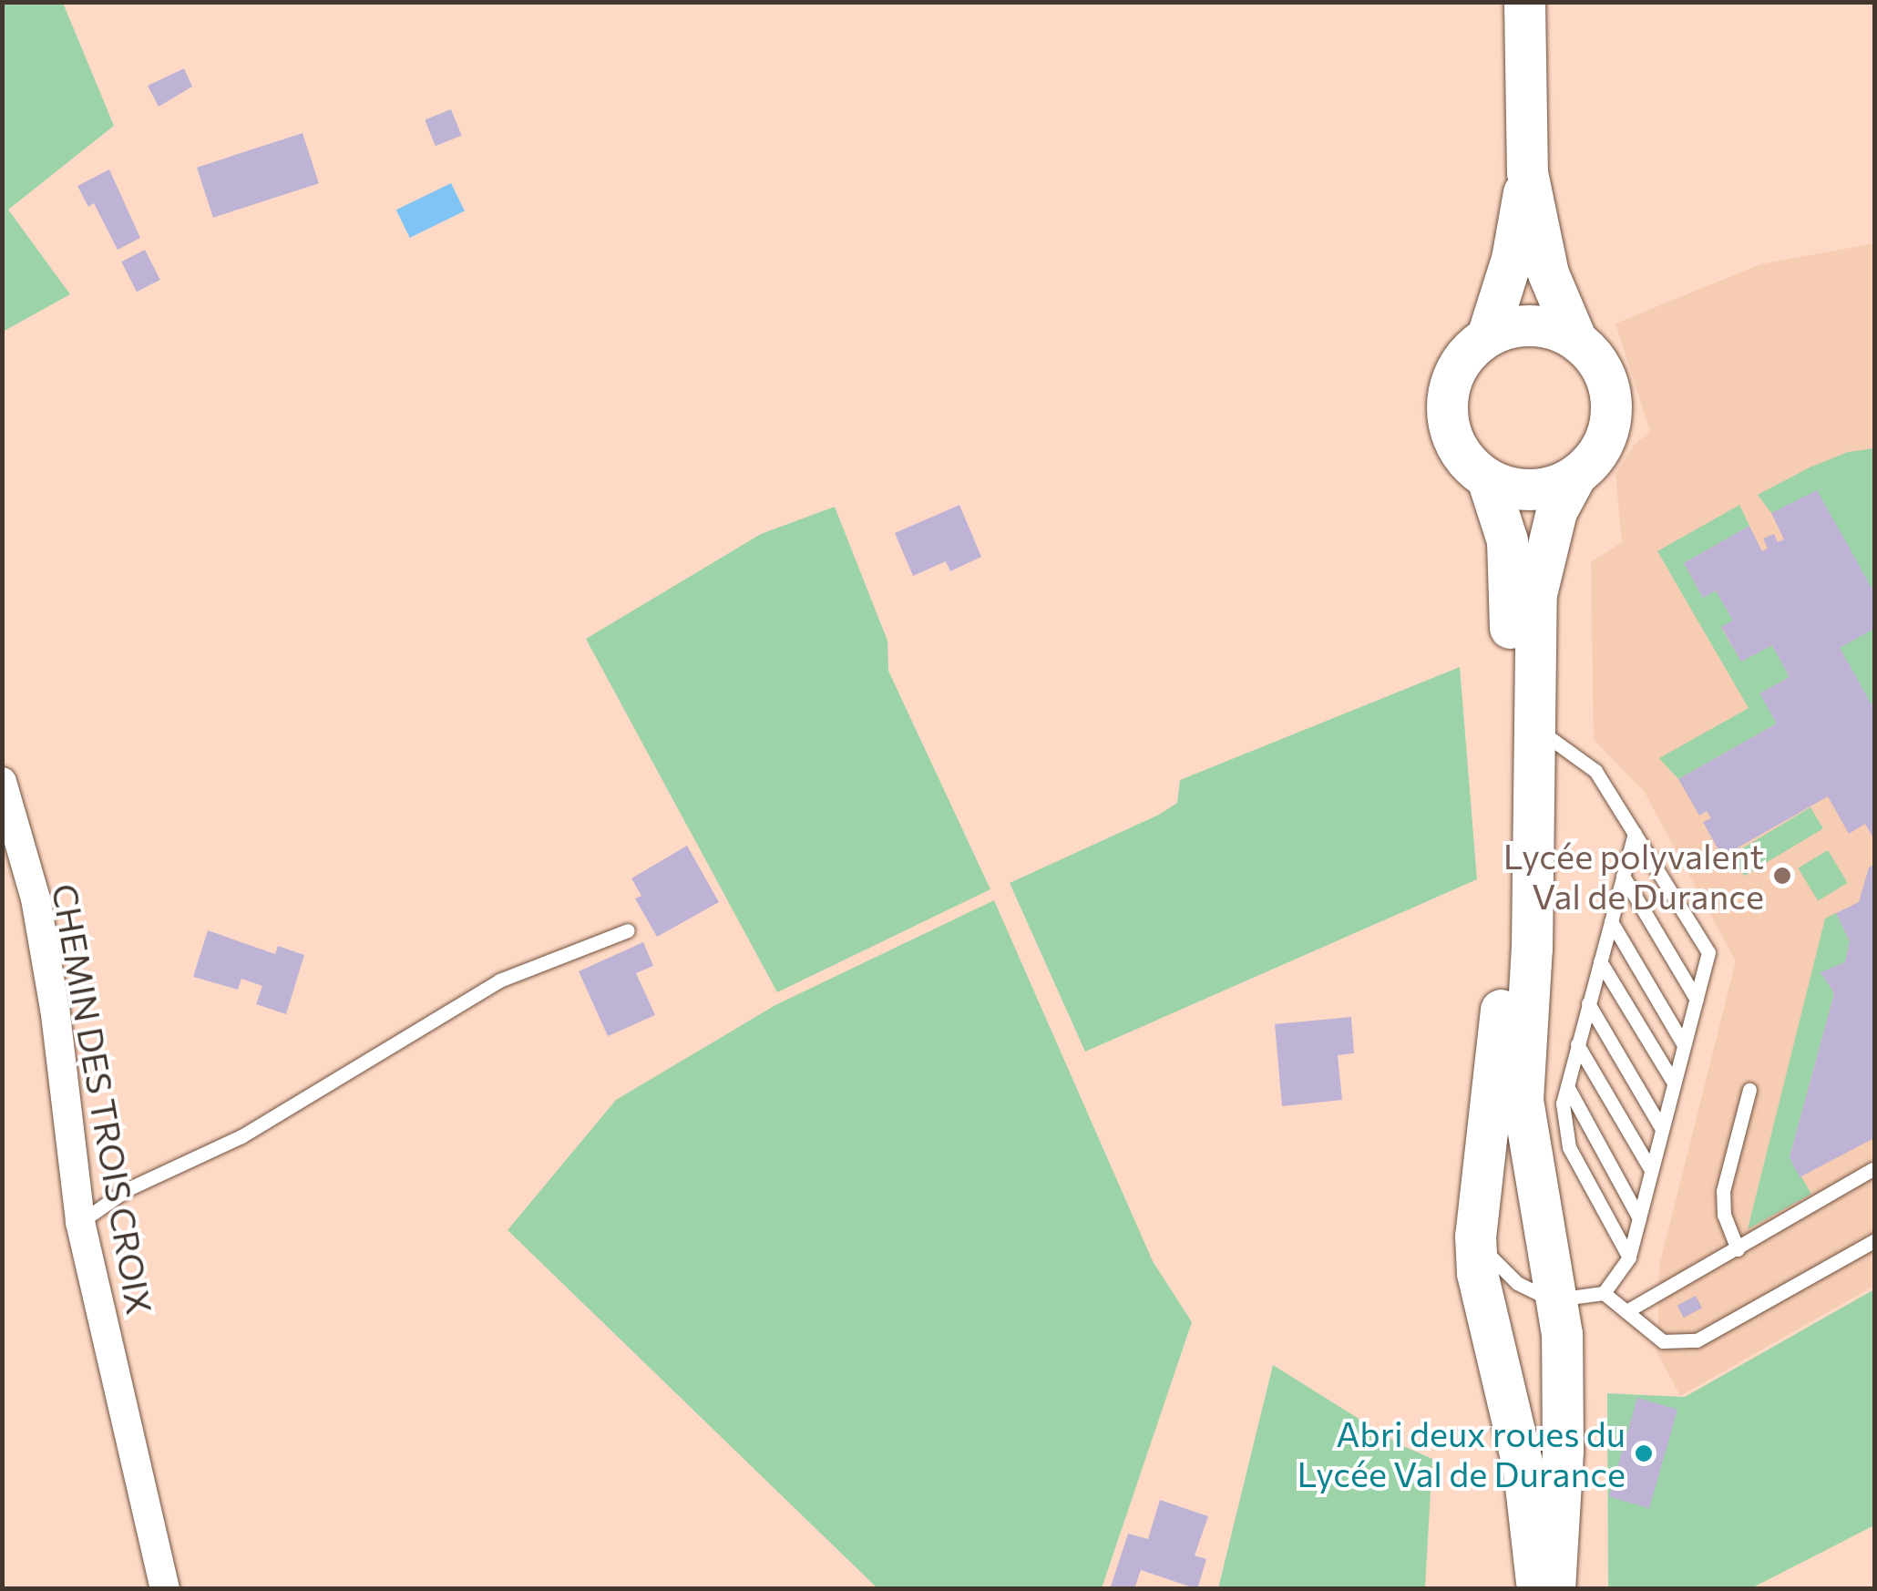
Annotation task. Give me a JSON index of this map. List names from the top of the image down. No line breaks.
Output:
{"streets":{"street":["CHEMIN DES TROIS CROIX"]},"places":["Lycée polyvalent Val de Durance","Abri deux roues du Lycée Val de Durance"]}
